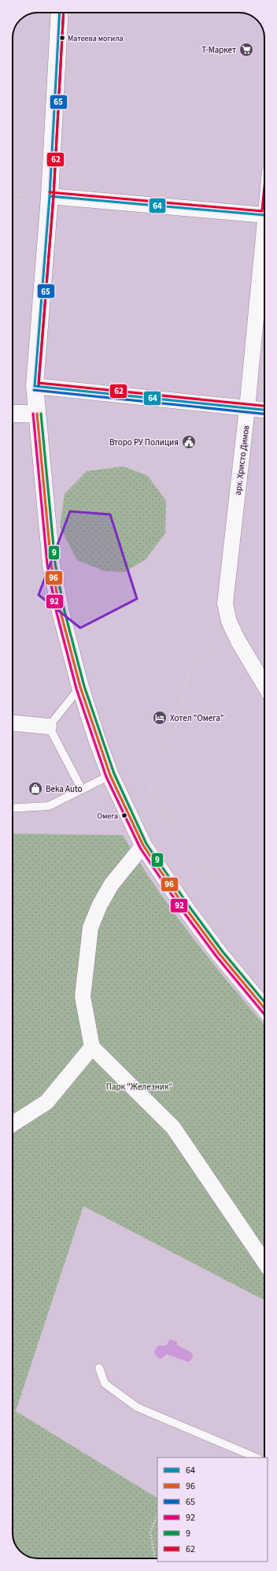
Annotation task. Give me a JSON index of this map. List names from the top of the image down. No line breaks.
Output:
{"streets":{"street":["арх. Христо Димов"]},"parks":["Парк \"Железник\""],"places":{"other":["Матеева могила","Омега"],"supermarket":["Т-Маркет"],"public building":["Второ РУ Полиция"],"hotel":["Хотел \"Омега\""],"shop":["Beka Auto"]},"lines":["transit line 64","transit line 65","transit line 62","transit line 96","transit line 92","transit line 9"],"legend":["64","96","65","92","9","62"]}
